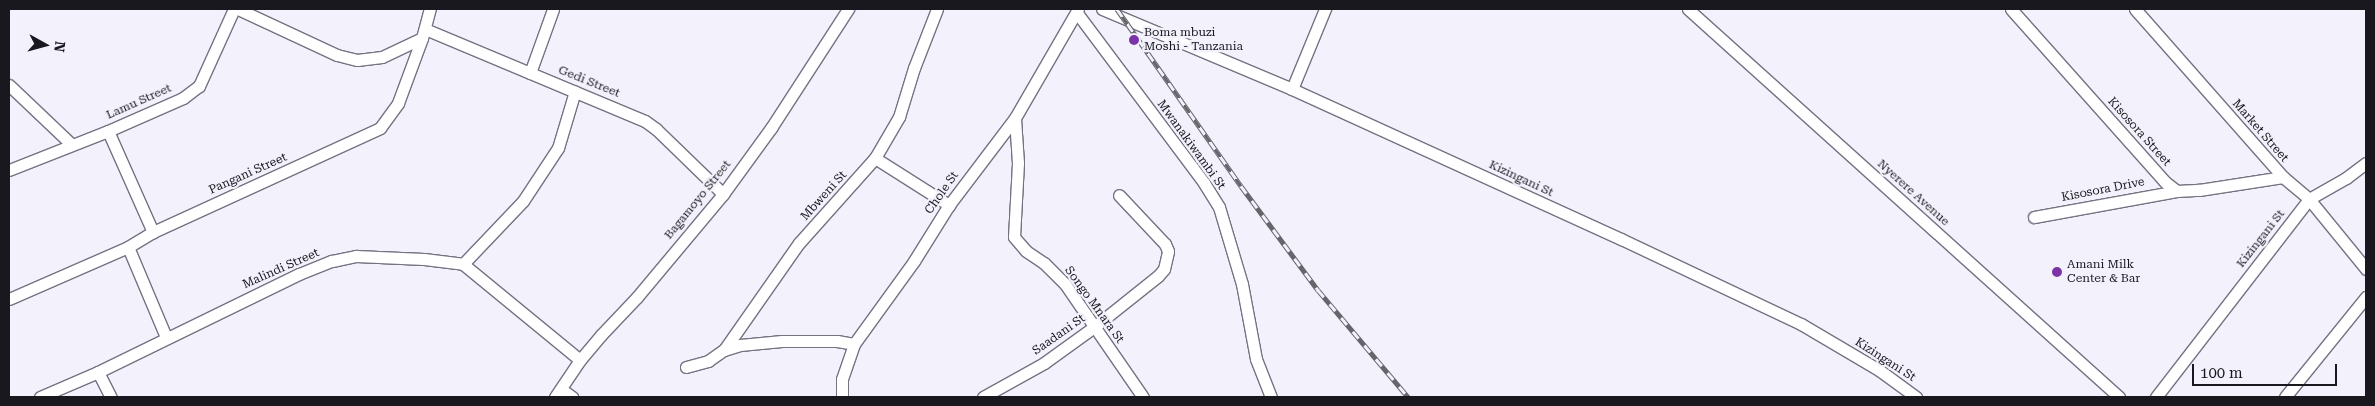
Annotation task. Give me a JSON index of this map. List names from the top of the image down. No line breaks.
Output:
{"streets":{"street":["Gedi Street","Lamu Street","Market Street","Kisosora Street","Mwanakiwambi St","Pangani Street","Kizingani St","Kisosora Drive","Chole St","Nyerere Avenue","Mbweni St","Bagamoyo Street","Malindi Street","Songo Mnara St","Saadani St"]},"crossings":[["Gedi Street","Pangani Street"],["Gedi Street","Bagamoyo Street"],["Market Street","Kizingani St"],["Kisosora Street","Kisosora Drive"],["Mwanakiwambi St","Chole St"],["Chole St","Songo Mnara St"],["Songo Mnara St","Saadani St"]],"places":["Boma mbuzi Moshi - Tanzania","Amani Milk Center & Bar"],"scale_bar":"100 m","north":"right"}
